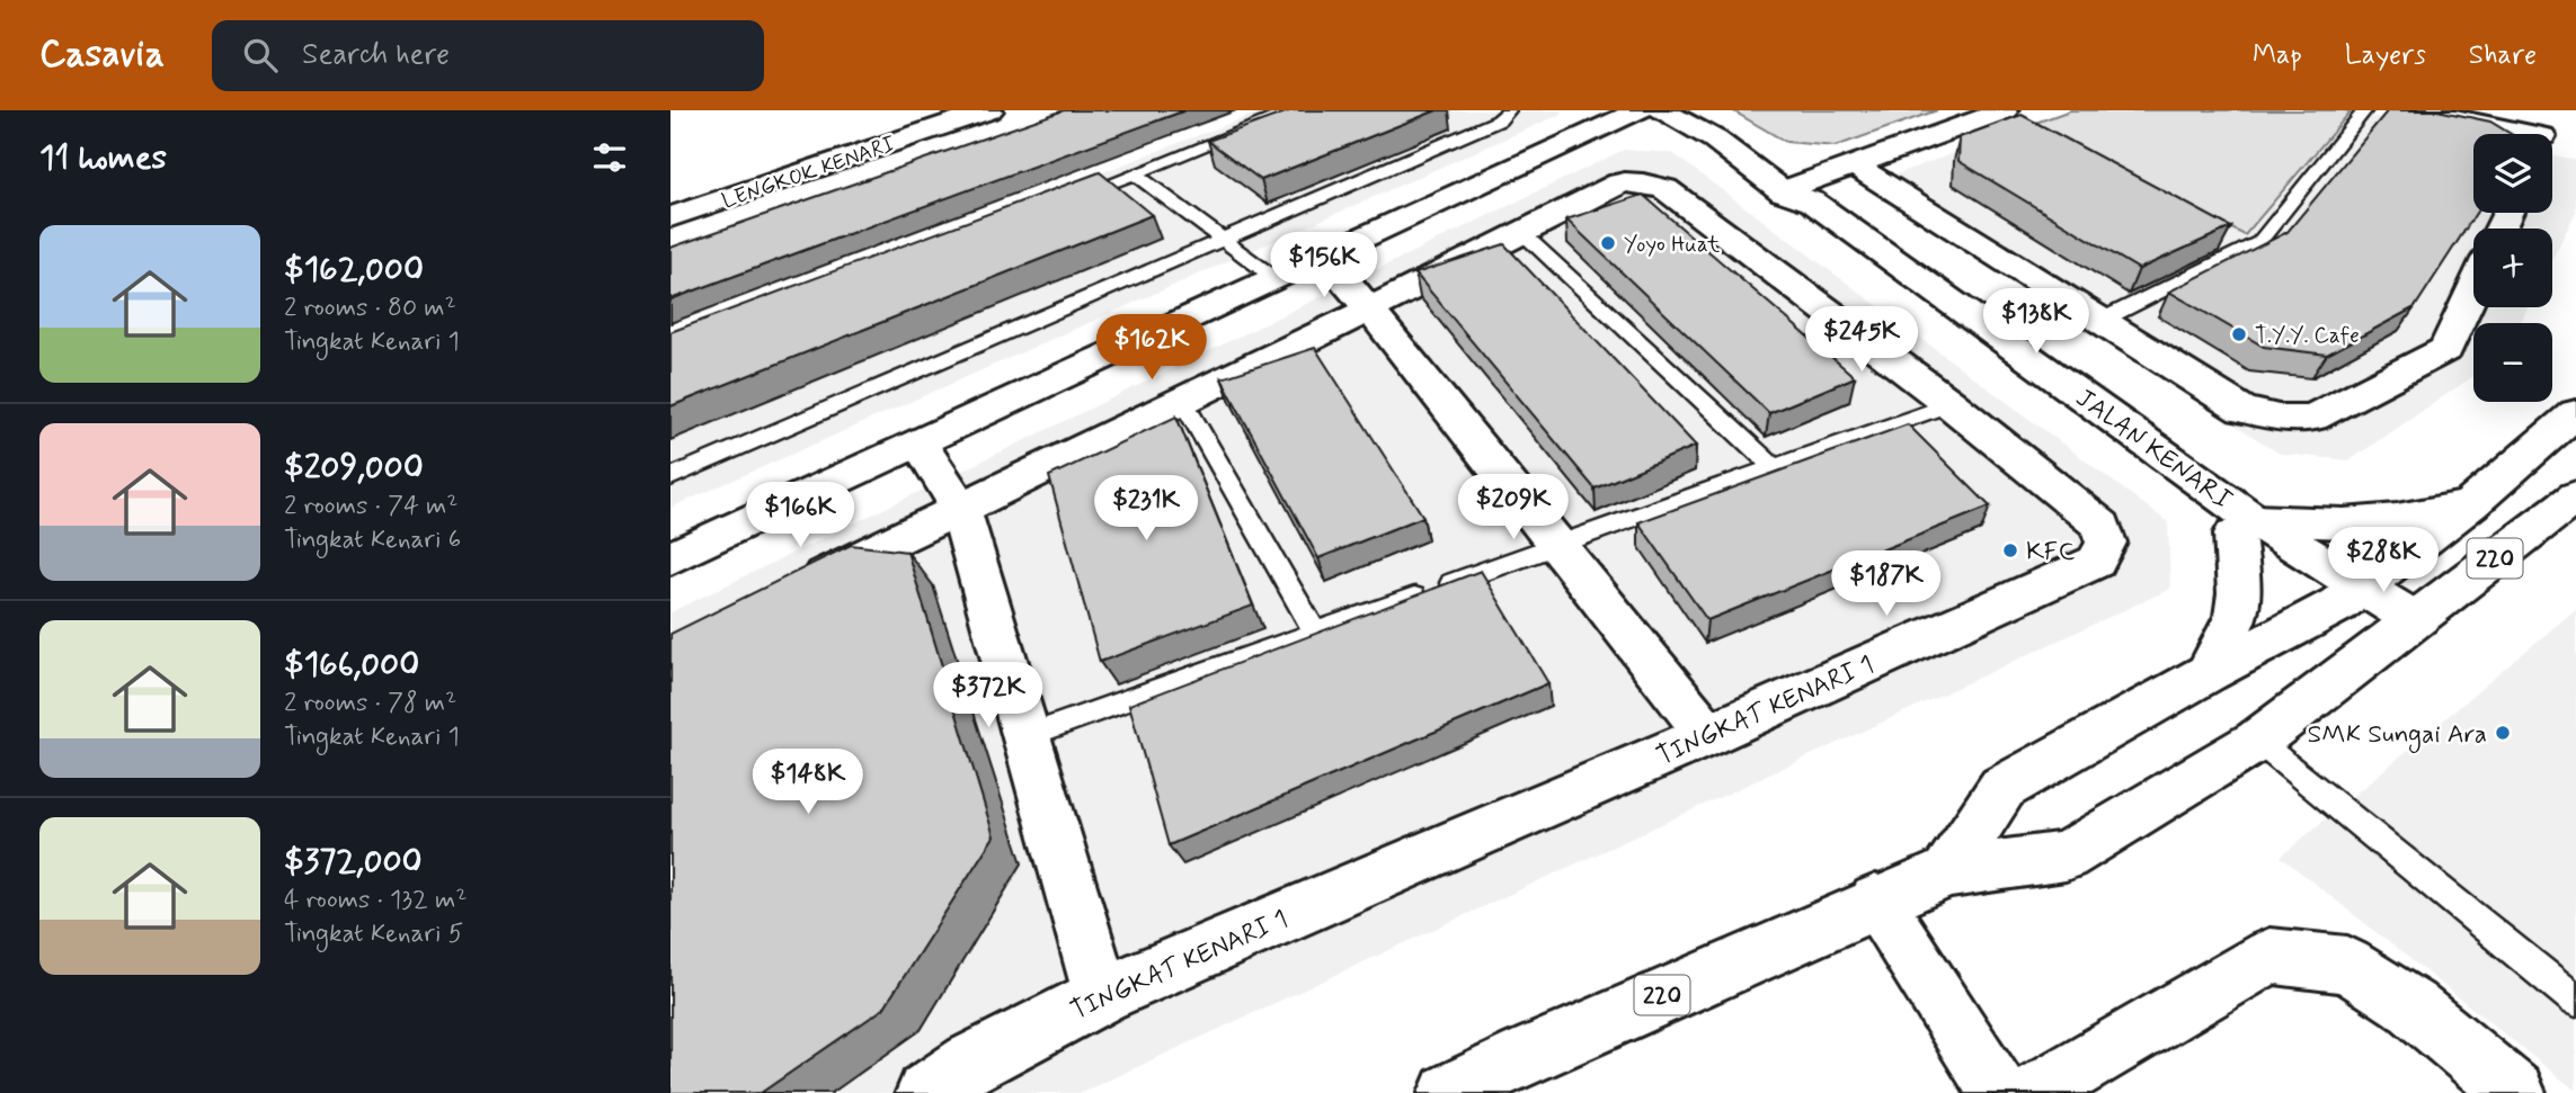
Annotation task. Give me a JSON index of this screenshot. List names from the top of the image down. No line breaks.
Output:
{"streets":{"street":["LENGKOK KENARI","JALAN KENARI","220","TINGKAT KENARI 1"]},"crossings":[["JALAN KENARI","220"]],"places":["Yoyo Huat","T.Y.Y. Cafe","KFC","SMK Sungai Ara"],"page":{"header":"Casavia","search":"Search here","nav":["Map","Layers","Share"],"heading":"11 homes","map_buttons":["+","−"],"list":[{"name":"$162,000","note":"2 rooms · 80 m² · Tingkat Kenari 1"},{"name":"$209,000","note":"2 rooms · 74 m² · Tingkat Kenari 6"},{"name":"$166,000","note":"2 rooms · 78 m² · Tingkat Kenari 1"},{"name":"$372,000","note":"4 rooms · 132 m² · Tingkat Kenari 5"}],"price":["$156K","$138K","$245K","$162K","$209K","$231K","$166K","$288K","$187K","$372K","$148K"]}}
